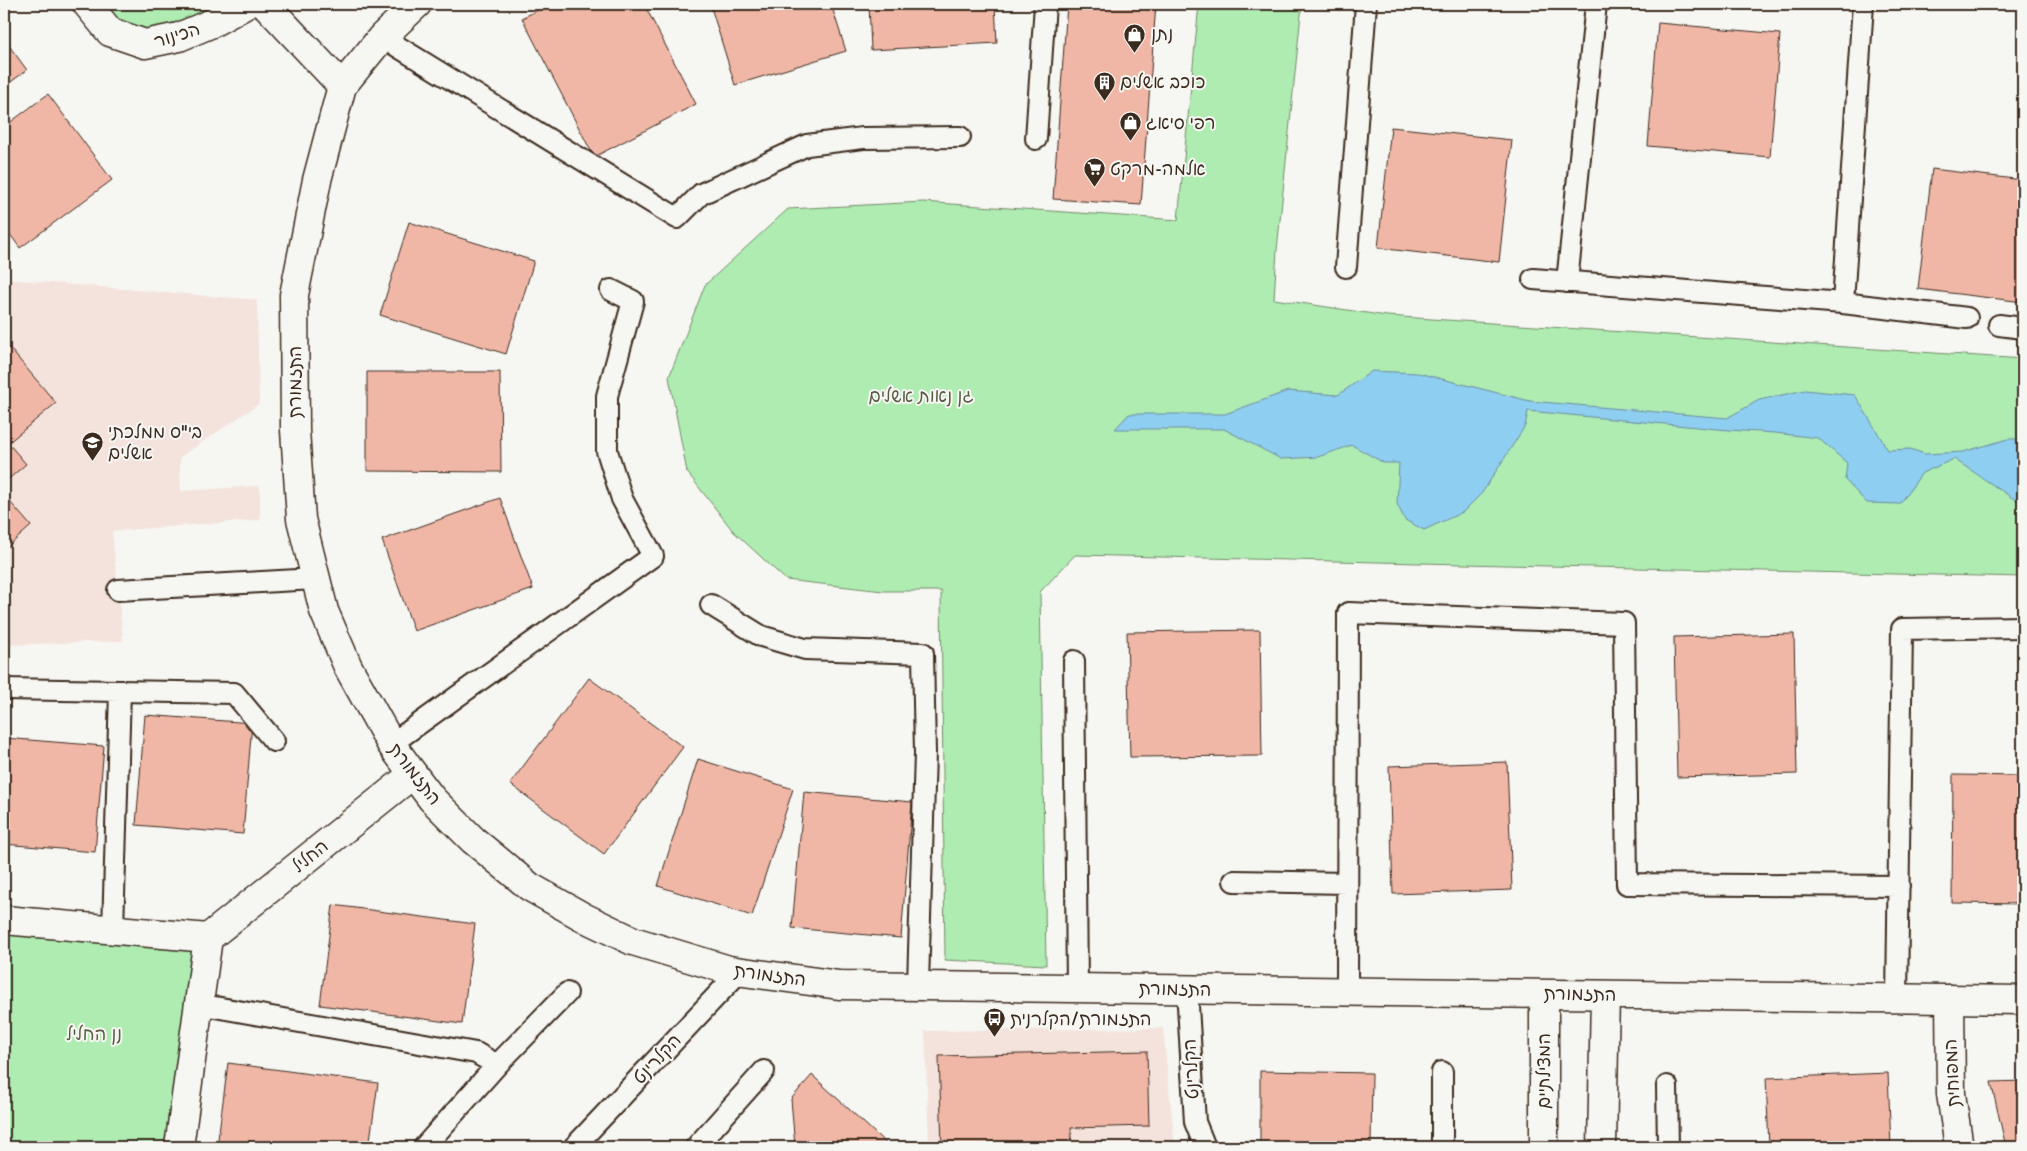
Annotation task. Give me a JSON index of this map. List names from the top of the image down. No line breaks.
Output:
{"streets":{"street":["הכינור","התזמורת","החליל","המצילתיים","המפוחית"],"lane":["הקלרינט"]},"crossings":[["התזמורת","החליל"],["התזמורת","הקלרינט"],["התזמורת","המצילתיים"],["התזמורת","המפוחית"]],"parks":["גן נאות אשלים","נן החליל"],"places":{"shop":["נתן","רפי סיאג"],"building":["כוכב אשלים"],"supermarket":["אלמה-מרקט"],"school or university":["בי\"ס ממלכתי אשלים"],"bus stop":["התזמורת/הקלרנית"]}}
